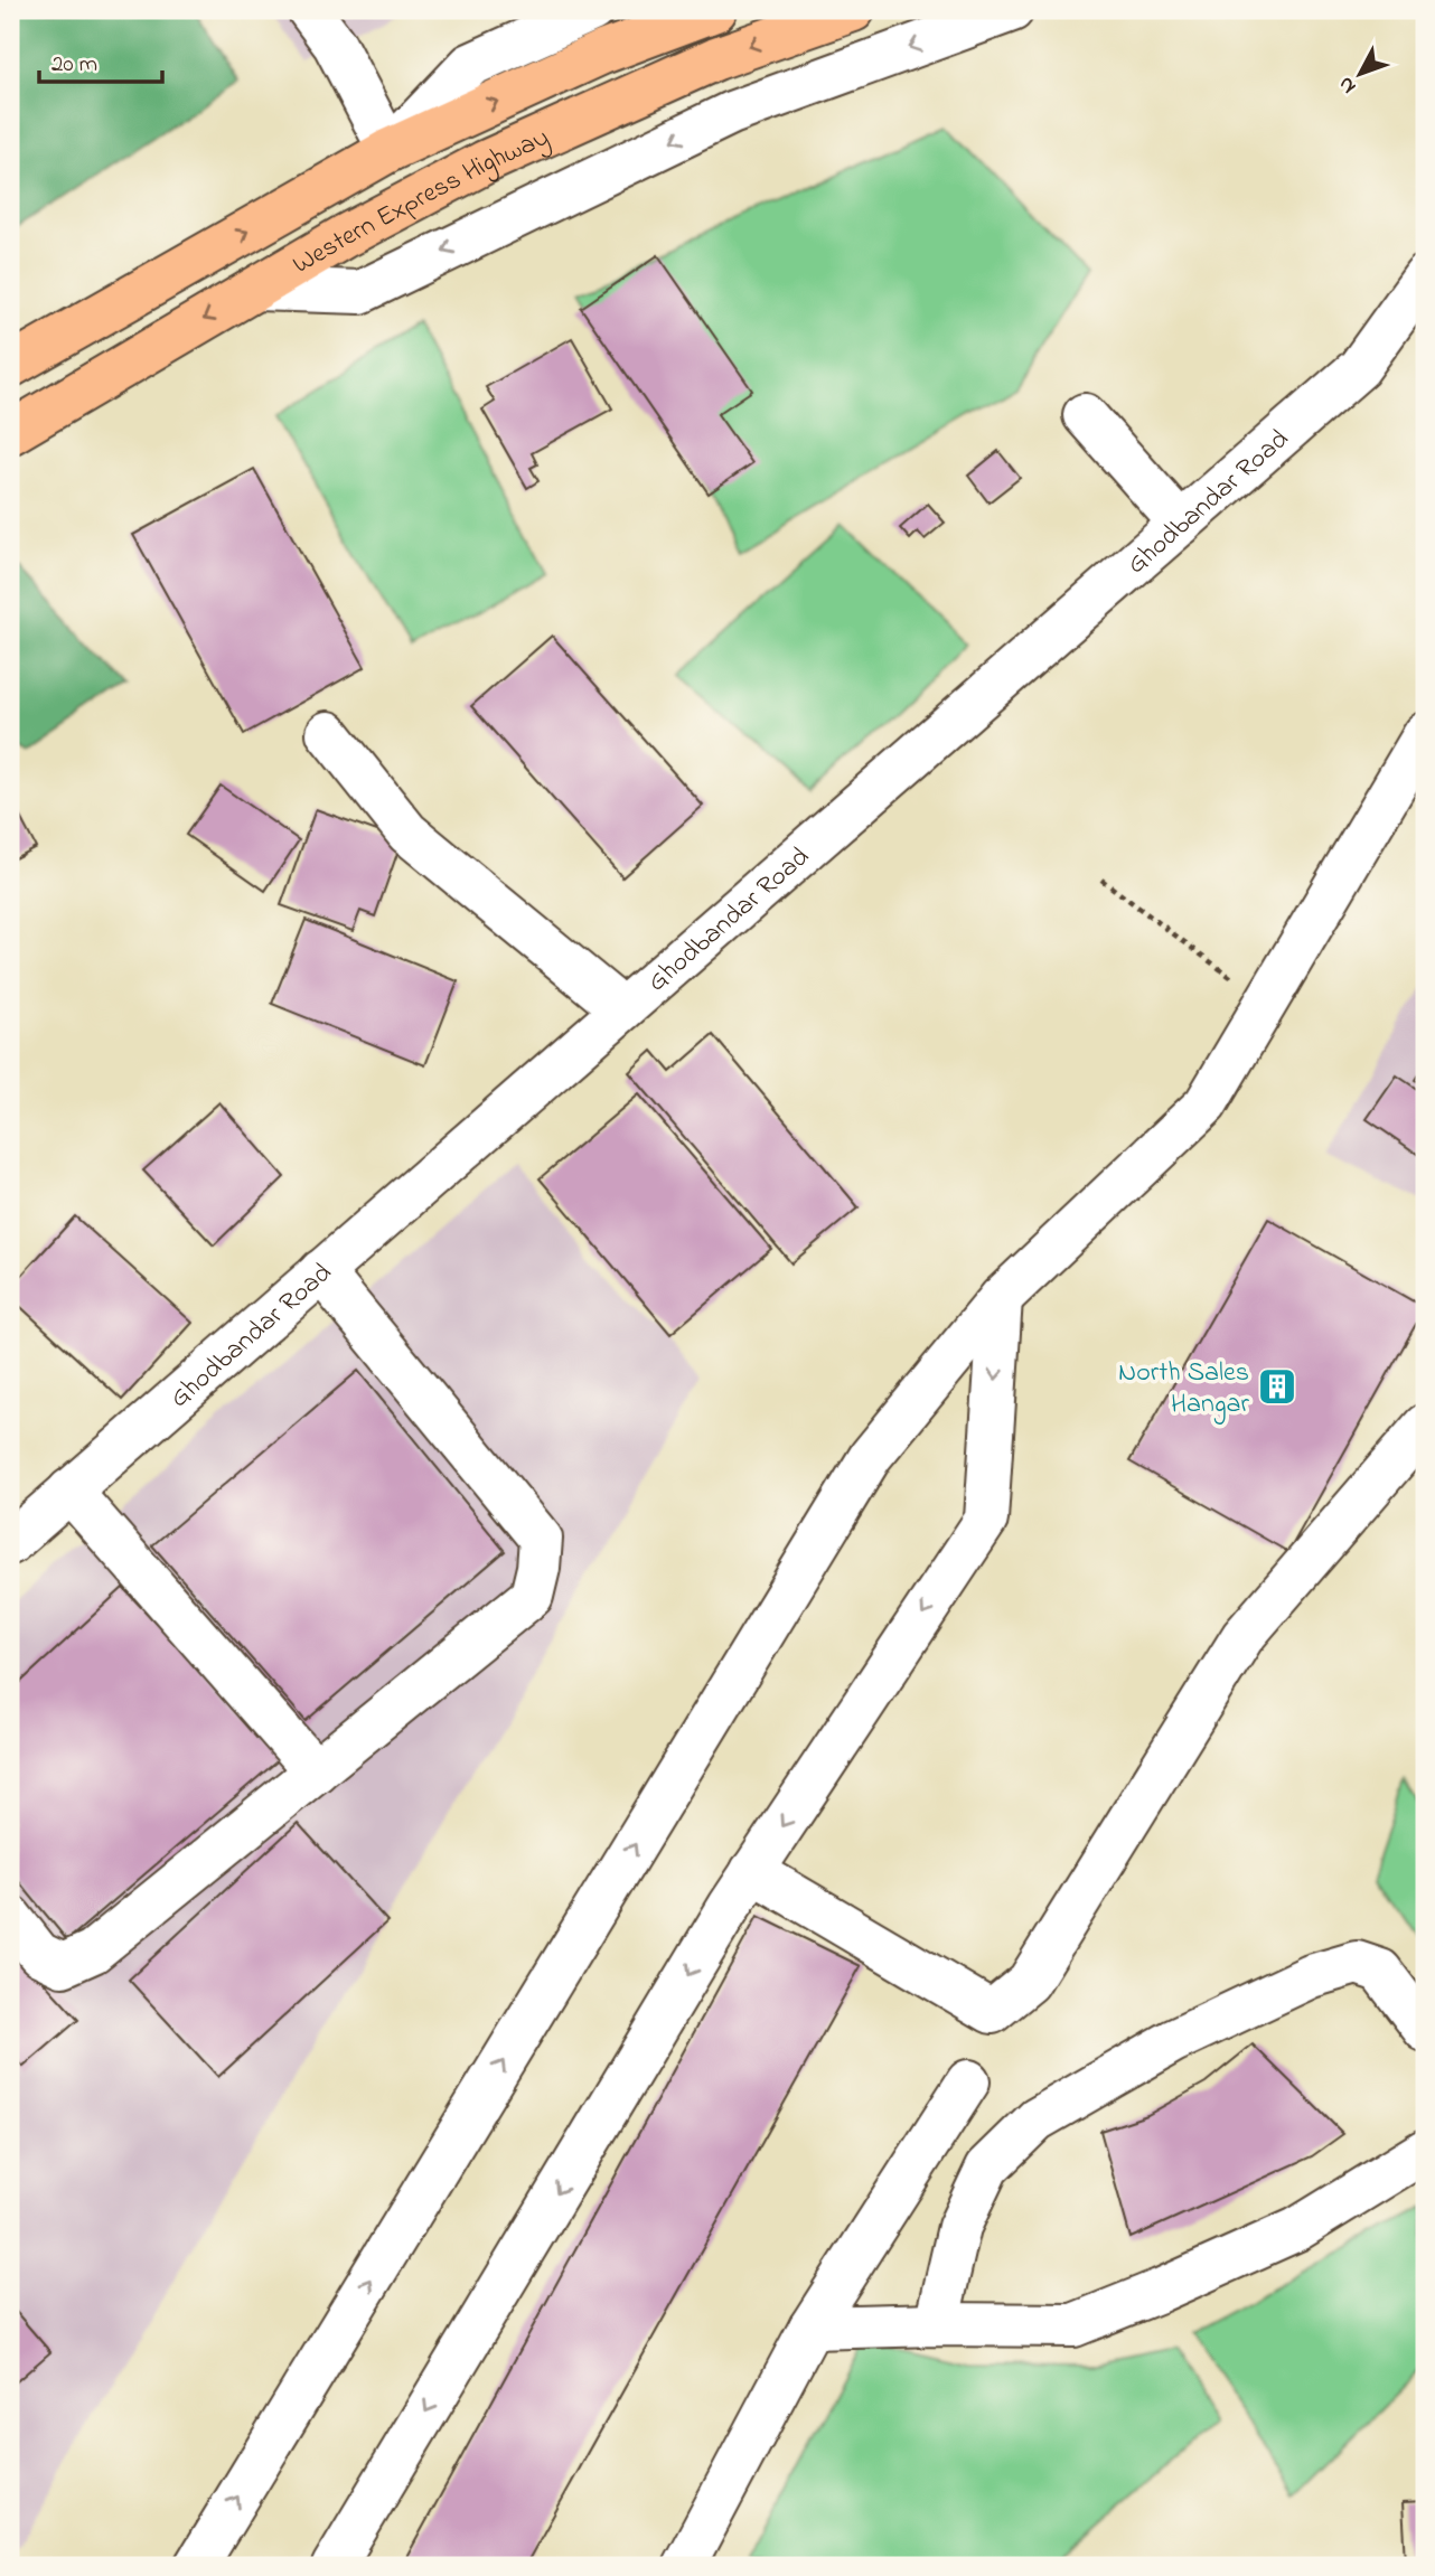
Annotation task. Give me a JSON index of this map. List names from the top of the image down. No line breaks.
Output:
{"streets":{"highway":["Western Express Highway"],"street":["Ghodbandar Road"]},"places":{"building":["North Sales Hangar"]},"scale_bar":"20 m","north":"bottom left"}
